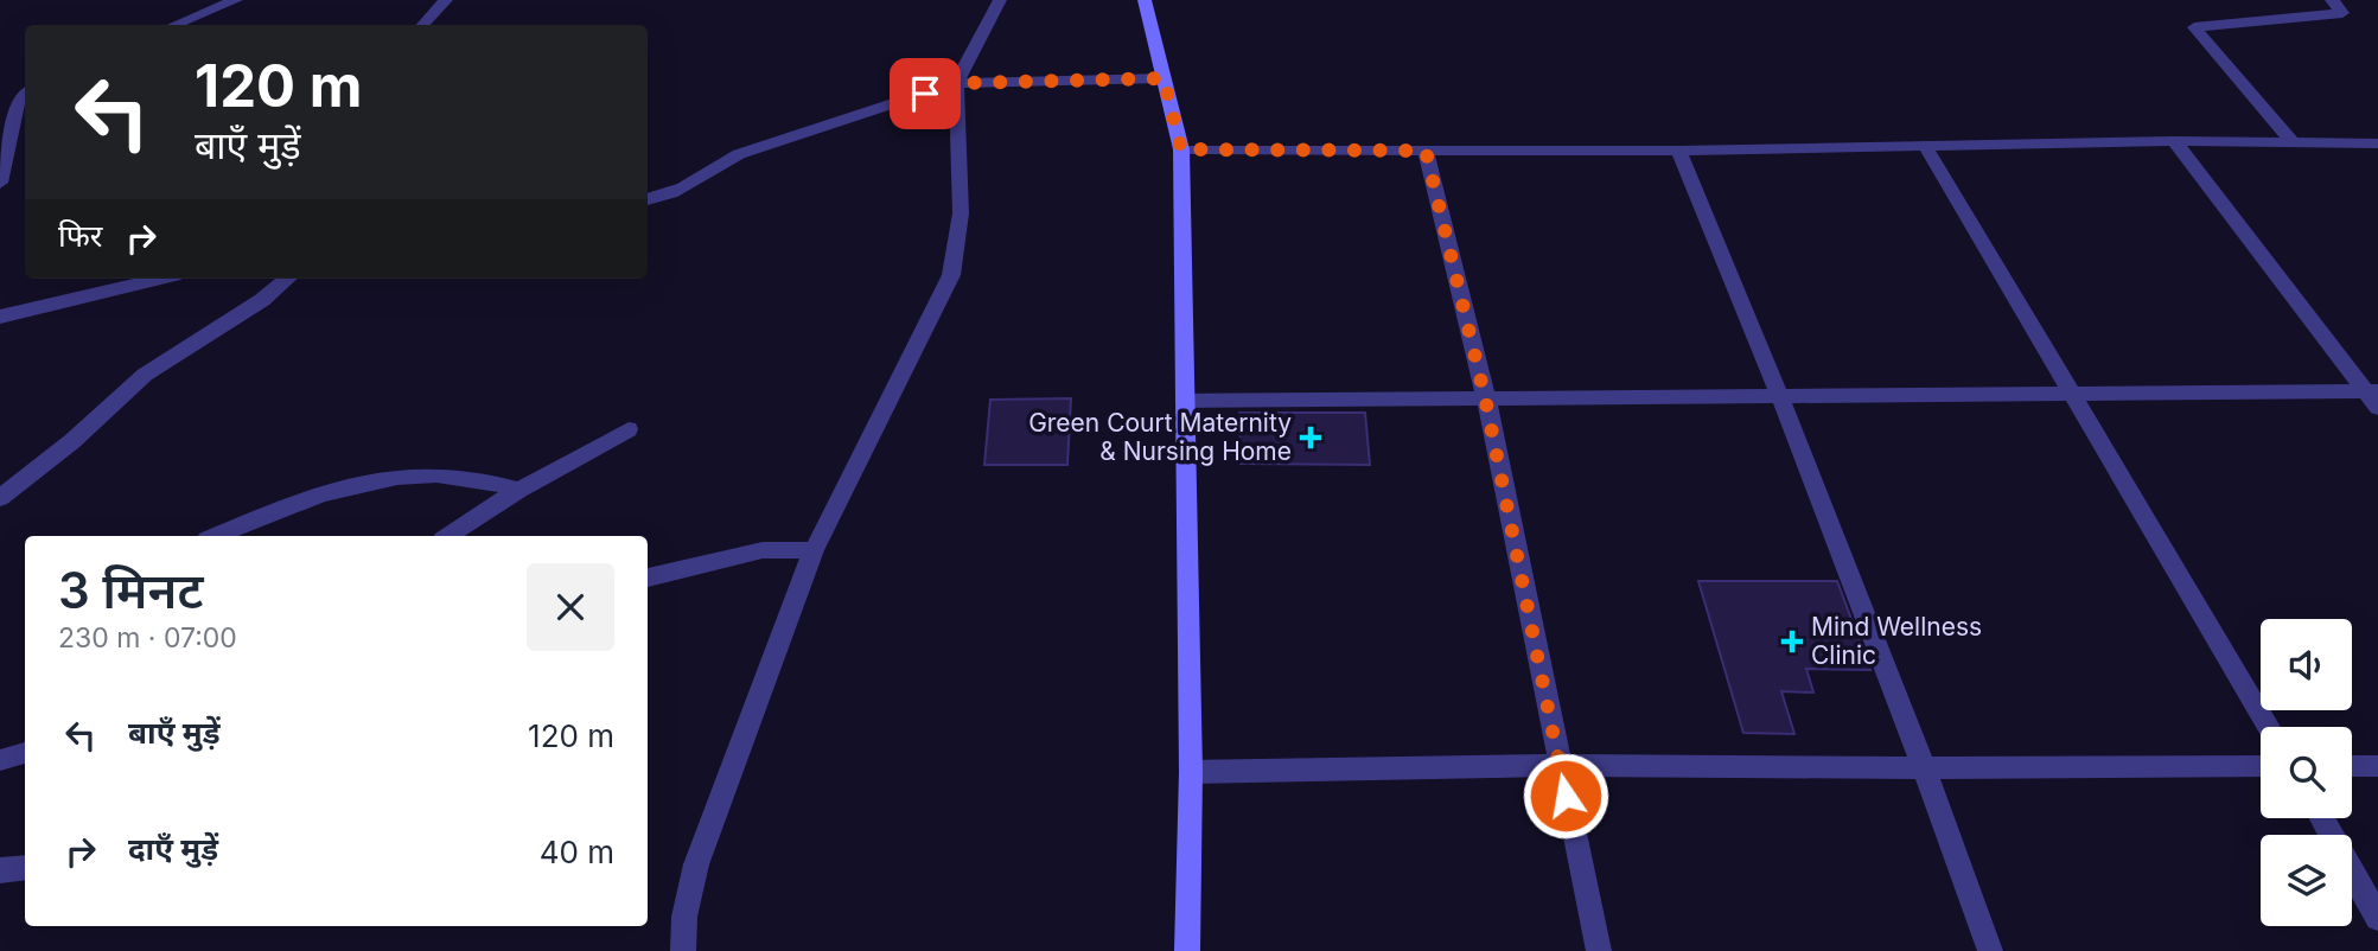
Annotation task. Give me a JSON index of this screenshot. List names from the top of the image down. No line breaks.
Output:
{"places":{"health":["Green Court Maternity & Nursing Home","Mind Wellness Clinic"]},"page":{"turn":["120 m","बाएँ मुड़ें"],"then":"फिर","heading":["3 मिनट","230 m · 07:00"],"list":[{"name":"बाएँ मुड़ें","value":"120 m"},{"name":"दाएँ मुड़ें","value":"40 m"}]}}
